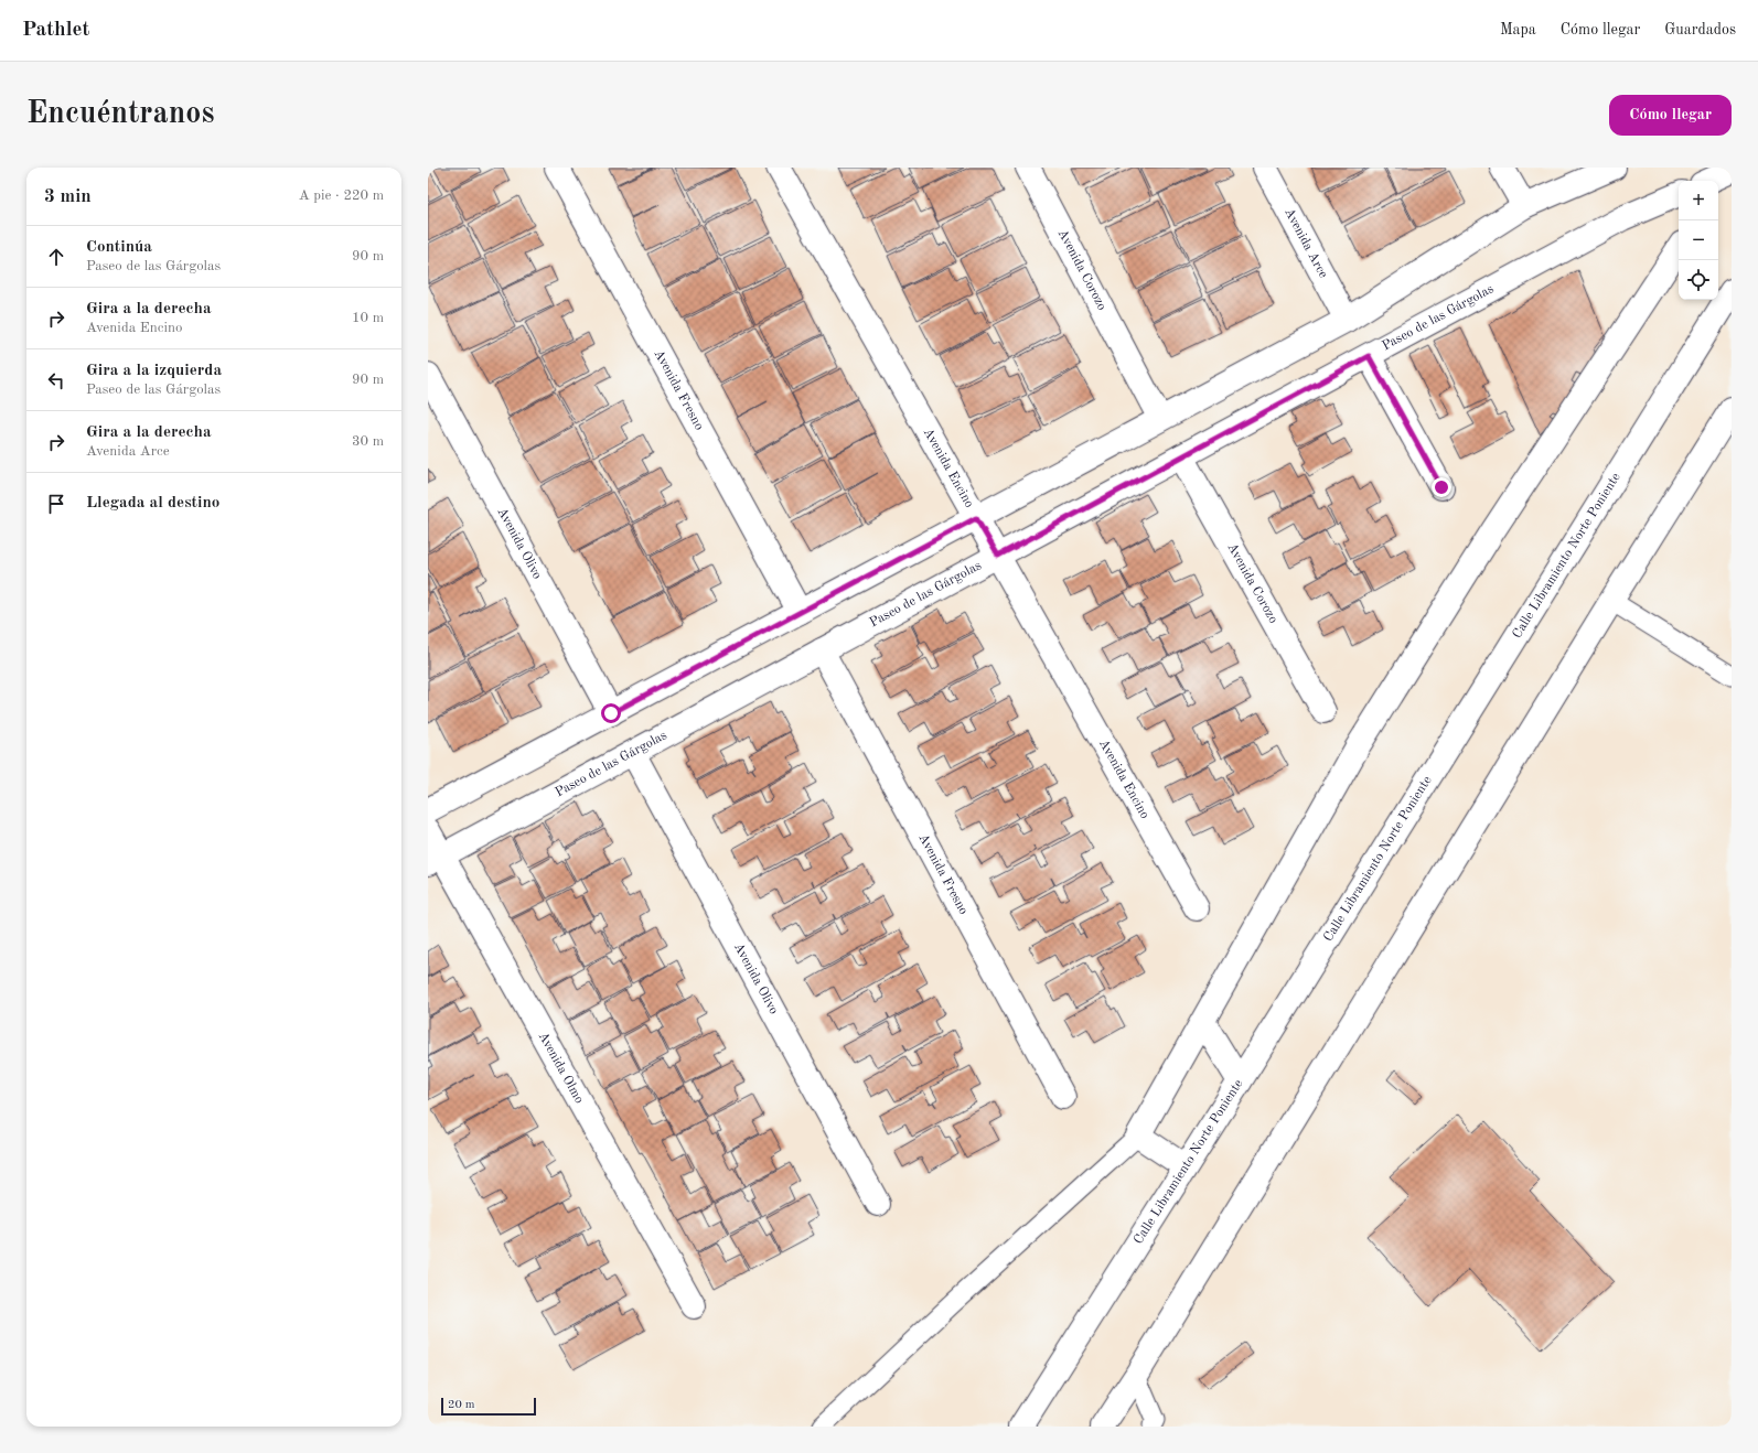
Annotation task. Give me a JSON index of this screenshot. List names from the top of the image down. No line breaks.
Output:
{"streets":{"main road":["Avenida Arce","Avenida Corozo","Paseo de las Gárgolas","Avenida Fresno","Avenida Encino","Avenida Olivo","Calle Libramiento Norte Poniente","Avenida Olmo"]},"crossings":[["Avenida Corozo","Paseo de las Gárgolas"],["Paseo de las Gárgolas","Avenida Fresno"],["Paseo de las Gárgolas","Avenida Encino"],["Paseo de las Gárgolas","Avenida Olivo"],["Paseo de las Gárgolas","Avenida Olmo"]],"scale_bar":"20 m","page":{"header":"Pathlet","nav":["Mapa","Cómo llegar","Guardados"],"buttons":"Cómo llegar","title":"Encuéntranos","heading":["3 min","A pie · 220 m"],"map_buttons":["+","−"],"list":[["Continúa","Paseo de las Gárgolas","90 m"],["Gira a la derecha","Avenida Encino","10 m"],["Gira a la izquierda","Paseo de las Gárgolas","90 m"],["Gira a la derecha","Avenida Arce","30 m"],"Llegada al destino"],"scale":"20 m"}}
